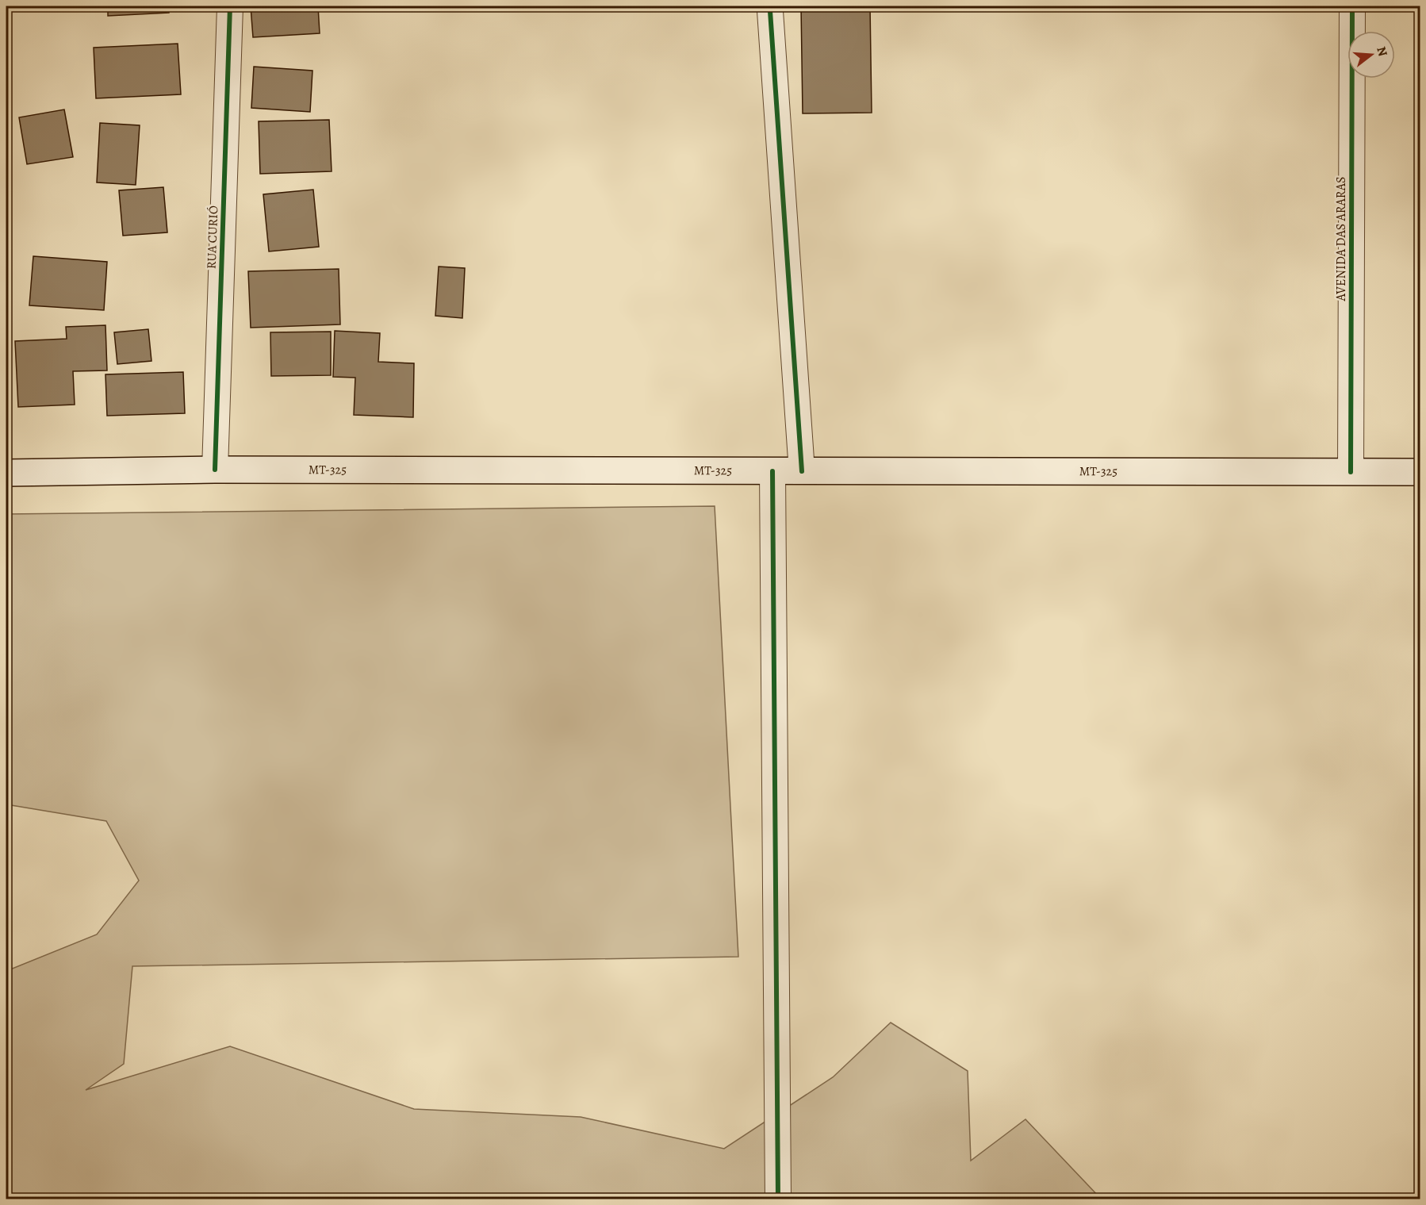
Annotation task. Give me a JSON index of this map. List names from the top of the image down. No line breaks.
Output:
{"streets":{"main road":["MT-325"],"street":["RUA CURIÓ","AVENIDA DAS ARARAS"]},"crossings":[["RUA CURIÓ","MT-325"],["AVENIDA DAS ARARAS","MT-325"]],"north":"right"}
